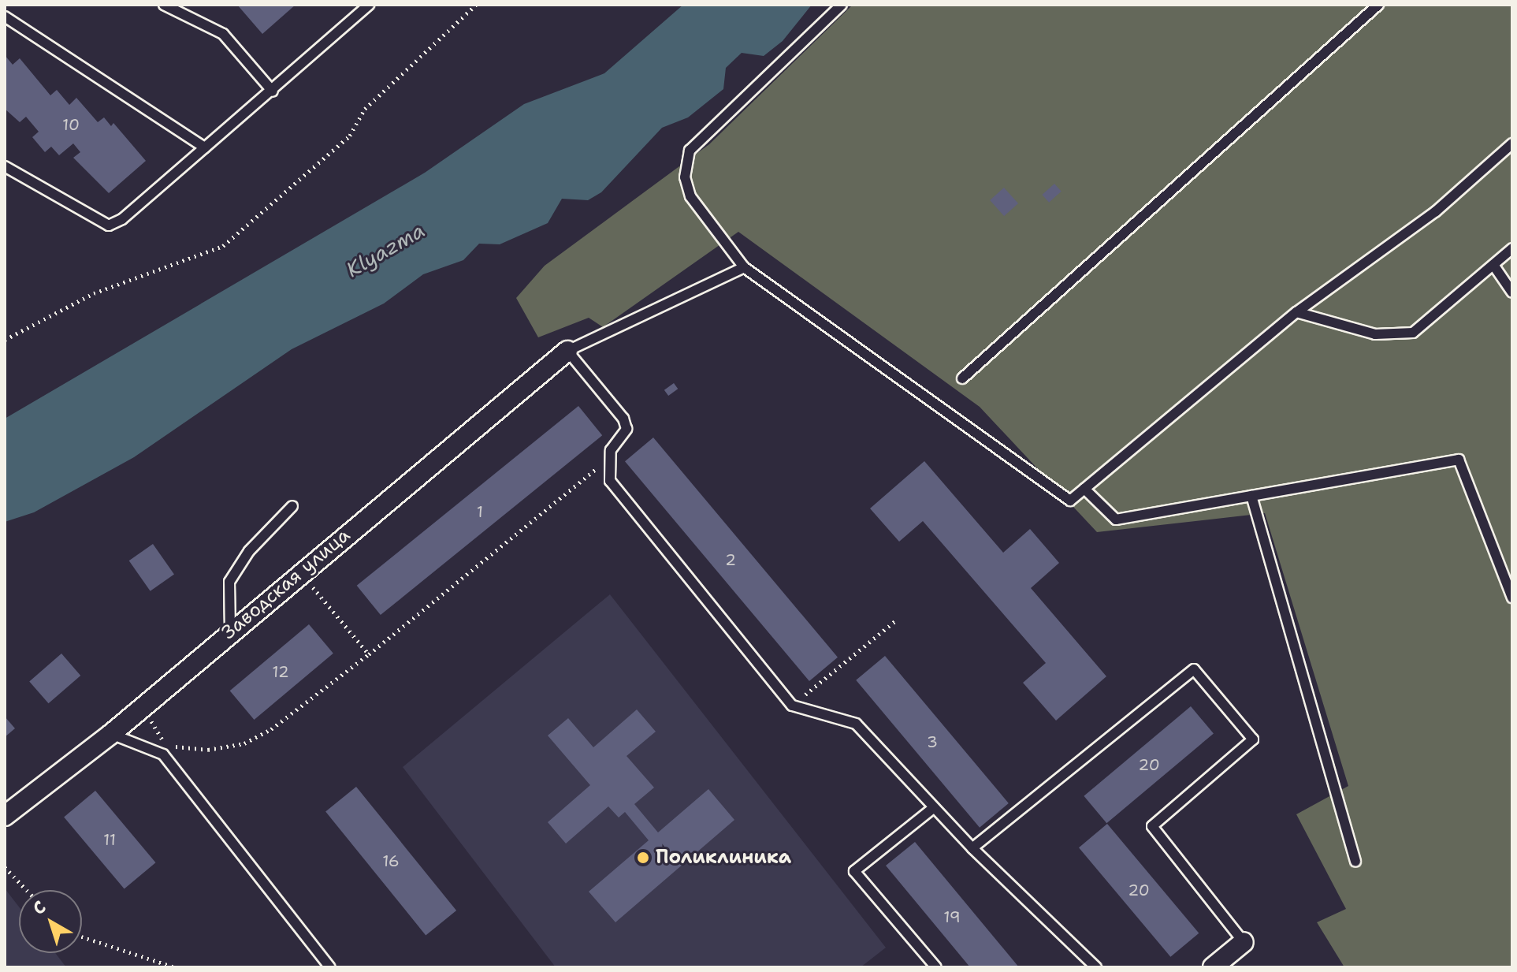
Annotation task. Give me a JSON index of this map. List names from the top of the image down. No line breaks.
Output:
{"streets":{"street":["Заводская улица"]},"water":["Klyazma"],"places":["Поликлиника"],"house_numbers":["10","1","2","12","3","20","11","16","20","19"],"north":"top left"}
